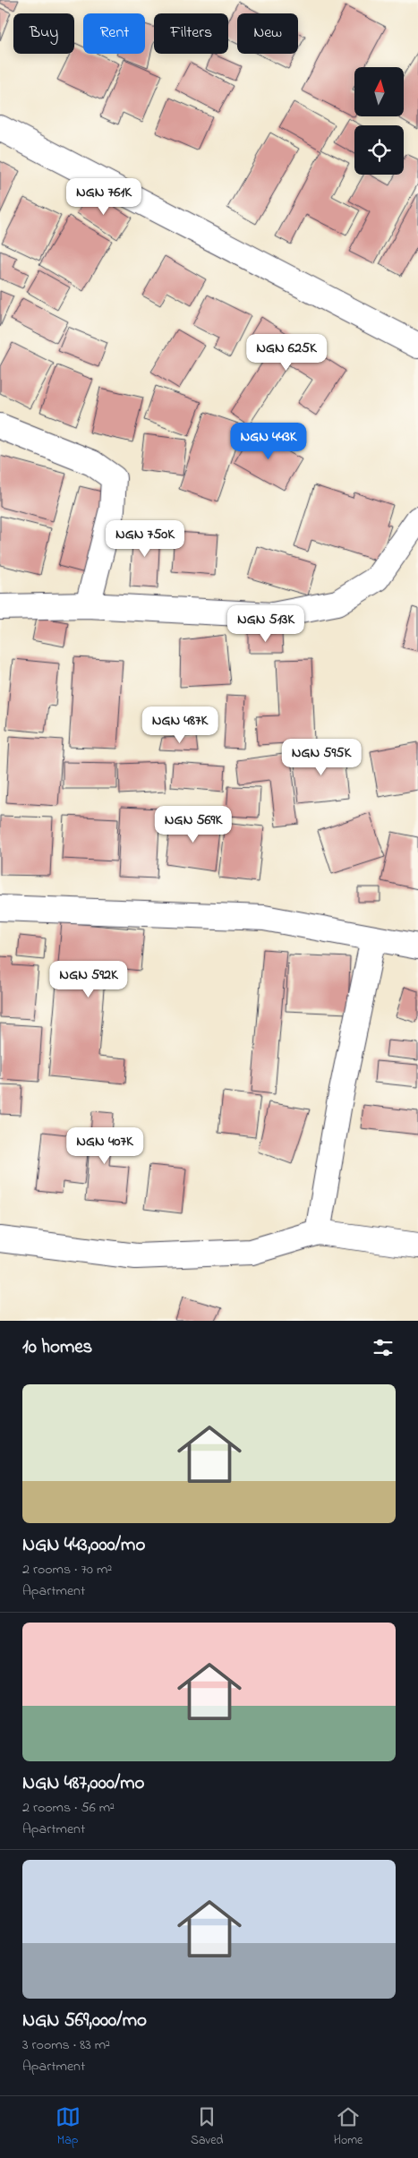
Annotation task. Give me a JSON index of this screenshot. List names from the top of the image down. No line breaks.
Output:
{"north":"top","page":{"chip":["Buy","Rent","Filters","New"],"price":["NGN 761K","NGN 625K","NGN 443K","NGN 750K","NGN 513K","NGN 487K","NGN 595K","NGN 569K","NGN 592K","NGN 407K"],"heading":"10 homes","list":[{"name":"NGN 443,000/mo","note":"2 rooms · 70 m² · Apartment"},{"name":"NGN 487,000/mo","note":"2 rooms · 56 m² · Apartment"},{"name":"NGN 569,000/mo","note":"3 rooms · 83 m² · Apartment"}],"tabs":["Map","Saved","Home"]}}
